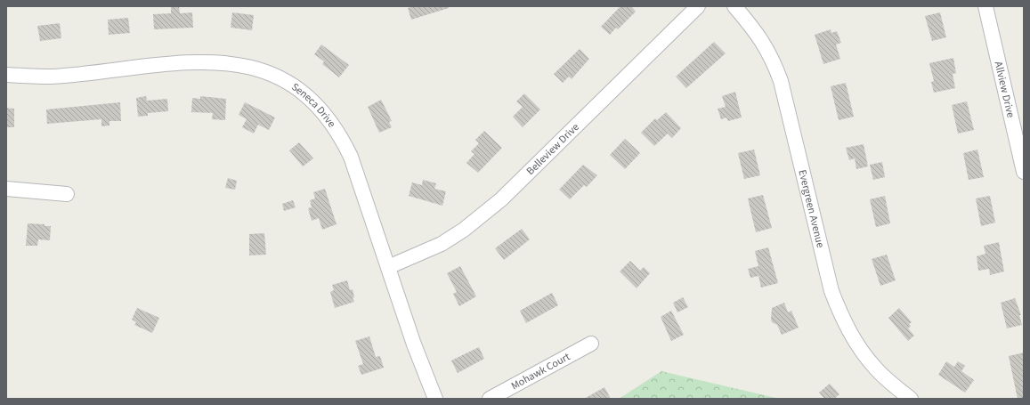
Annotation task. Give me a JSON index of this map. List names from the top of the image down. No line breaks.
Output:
{"streets":{"street":["Allview Drive","Seneca Drive","Belleview Drive","Evergreen Avenue","Mohawk Court"]},"crossings":[["Seneca Drive","Belleview Drive"]]}
